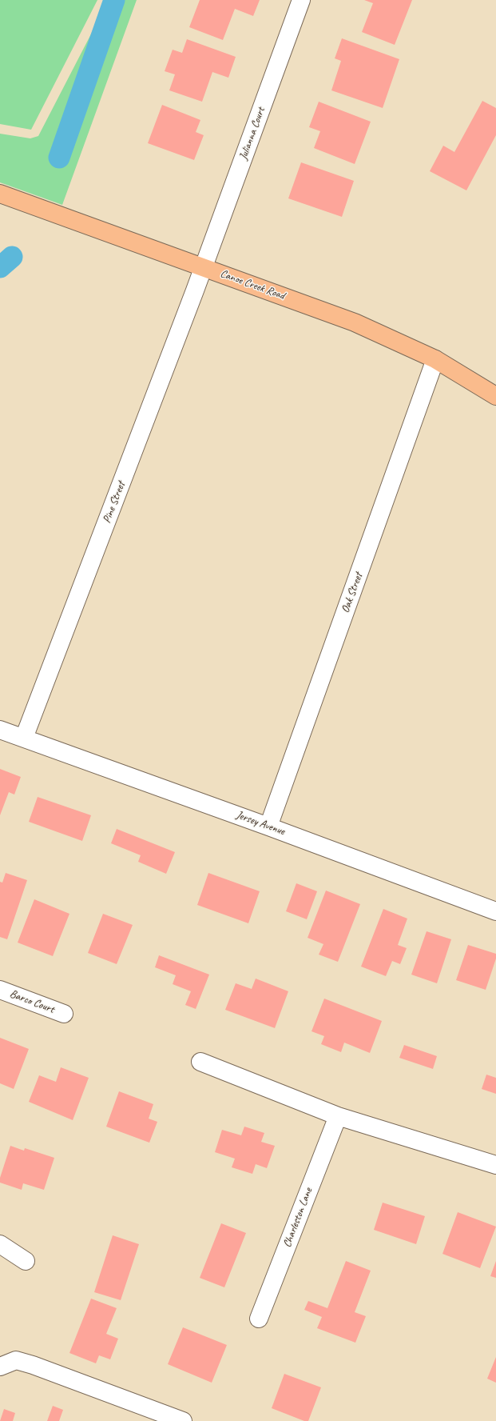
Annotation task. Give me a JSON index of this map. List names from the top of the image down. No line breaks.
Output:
{"streets":{"main road":["Canoe Creek Road"],"street":["Julianna Court","Pine Street","Oak Street","Jersey Avenue","Barco Court","Charleston Lane"]},"crossings":[["Julianna Court","Canoe Creek Road"],["Julianna Court","Pine Street"],["Canoe Creek Road","Pine Street"],["Canoe Creek Road","Oak Street"],["Pine Street","Jersey Avenue"],["Oak Street","Jersey Avenue"]]}
